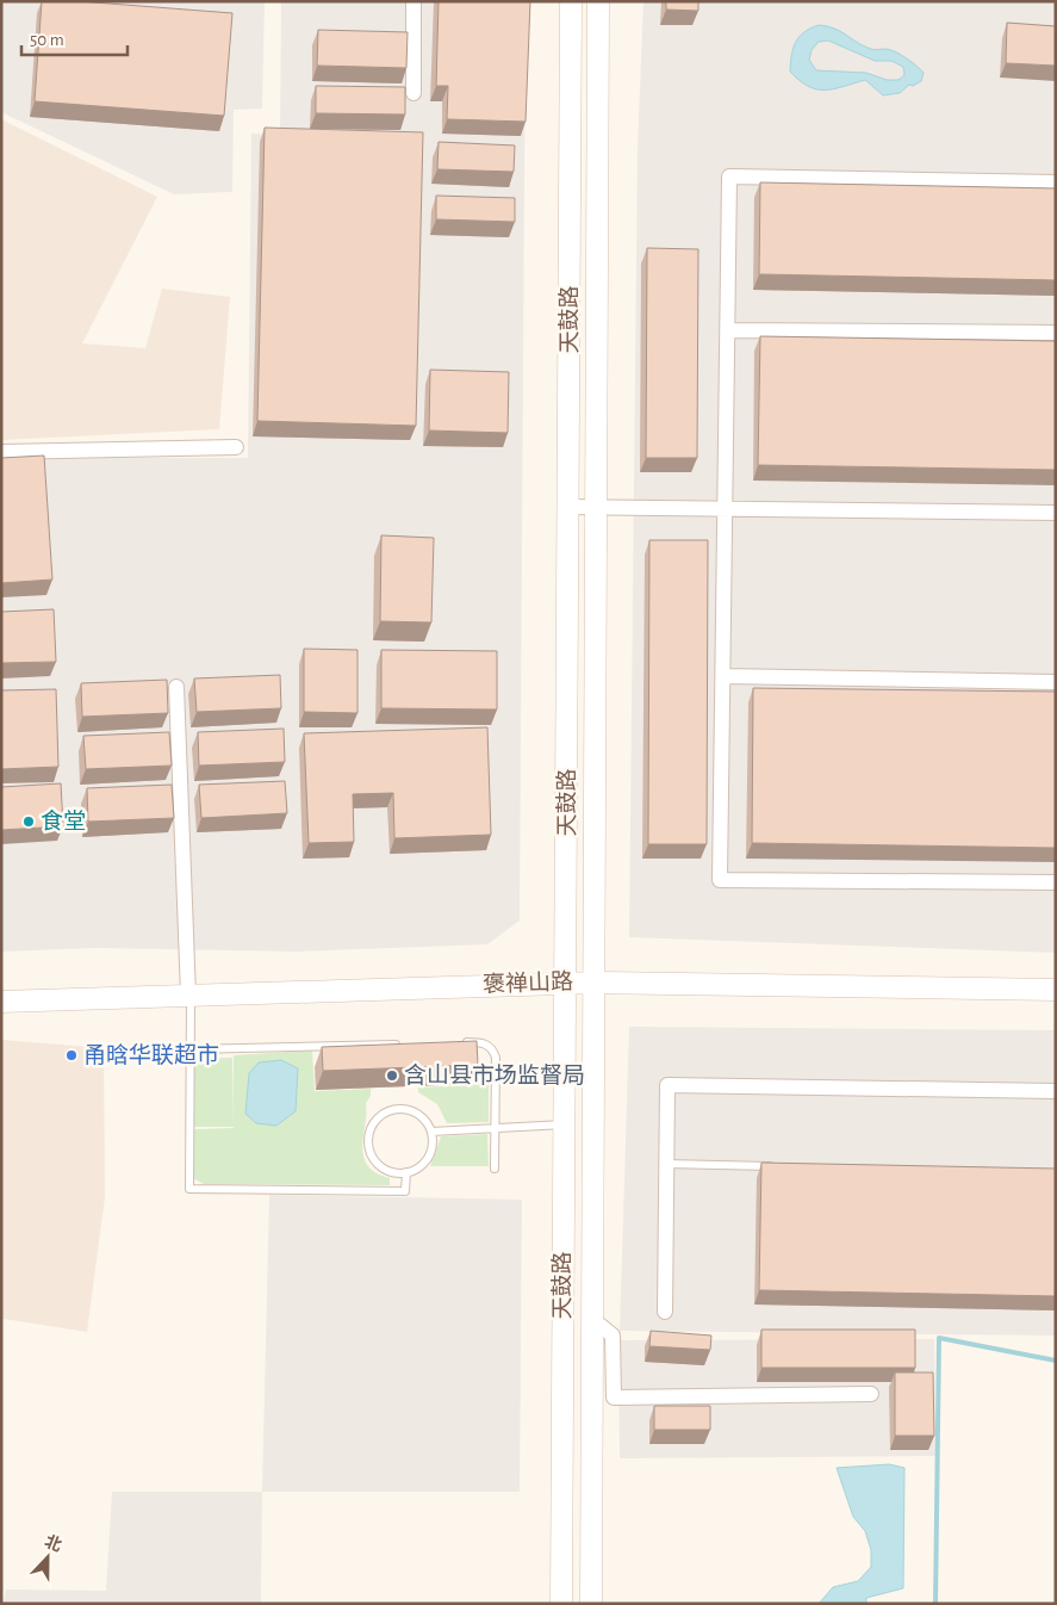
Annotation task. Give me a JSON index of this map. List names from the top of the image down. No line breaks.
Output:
{"streets":{"main road":["天鼓路","褒禅山路"]},"crossings":[["天鼓路","褒禅山路"]],"places":["食堂","甬晗华联超市","含山县市场监督局"],"scale_bar":"50 m","north":"top"}
